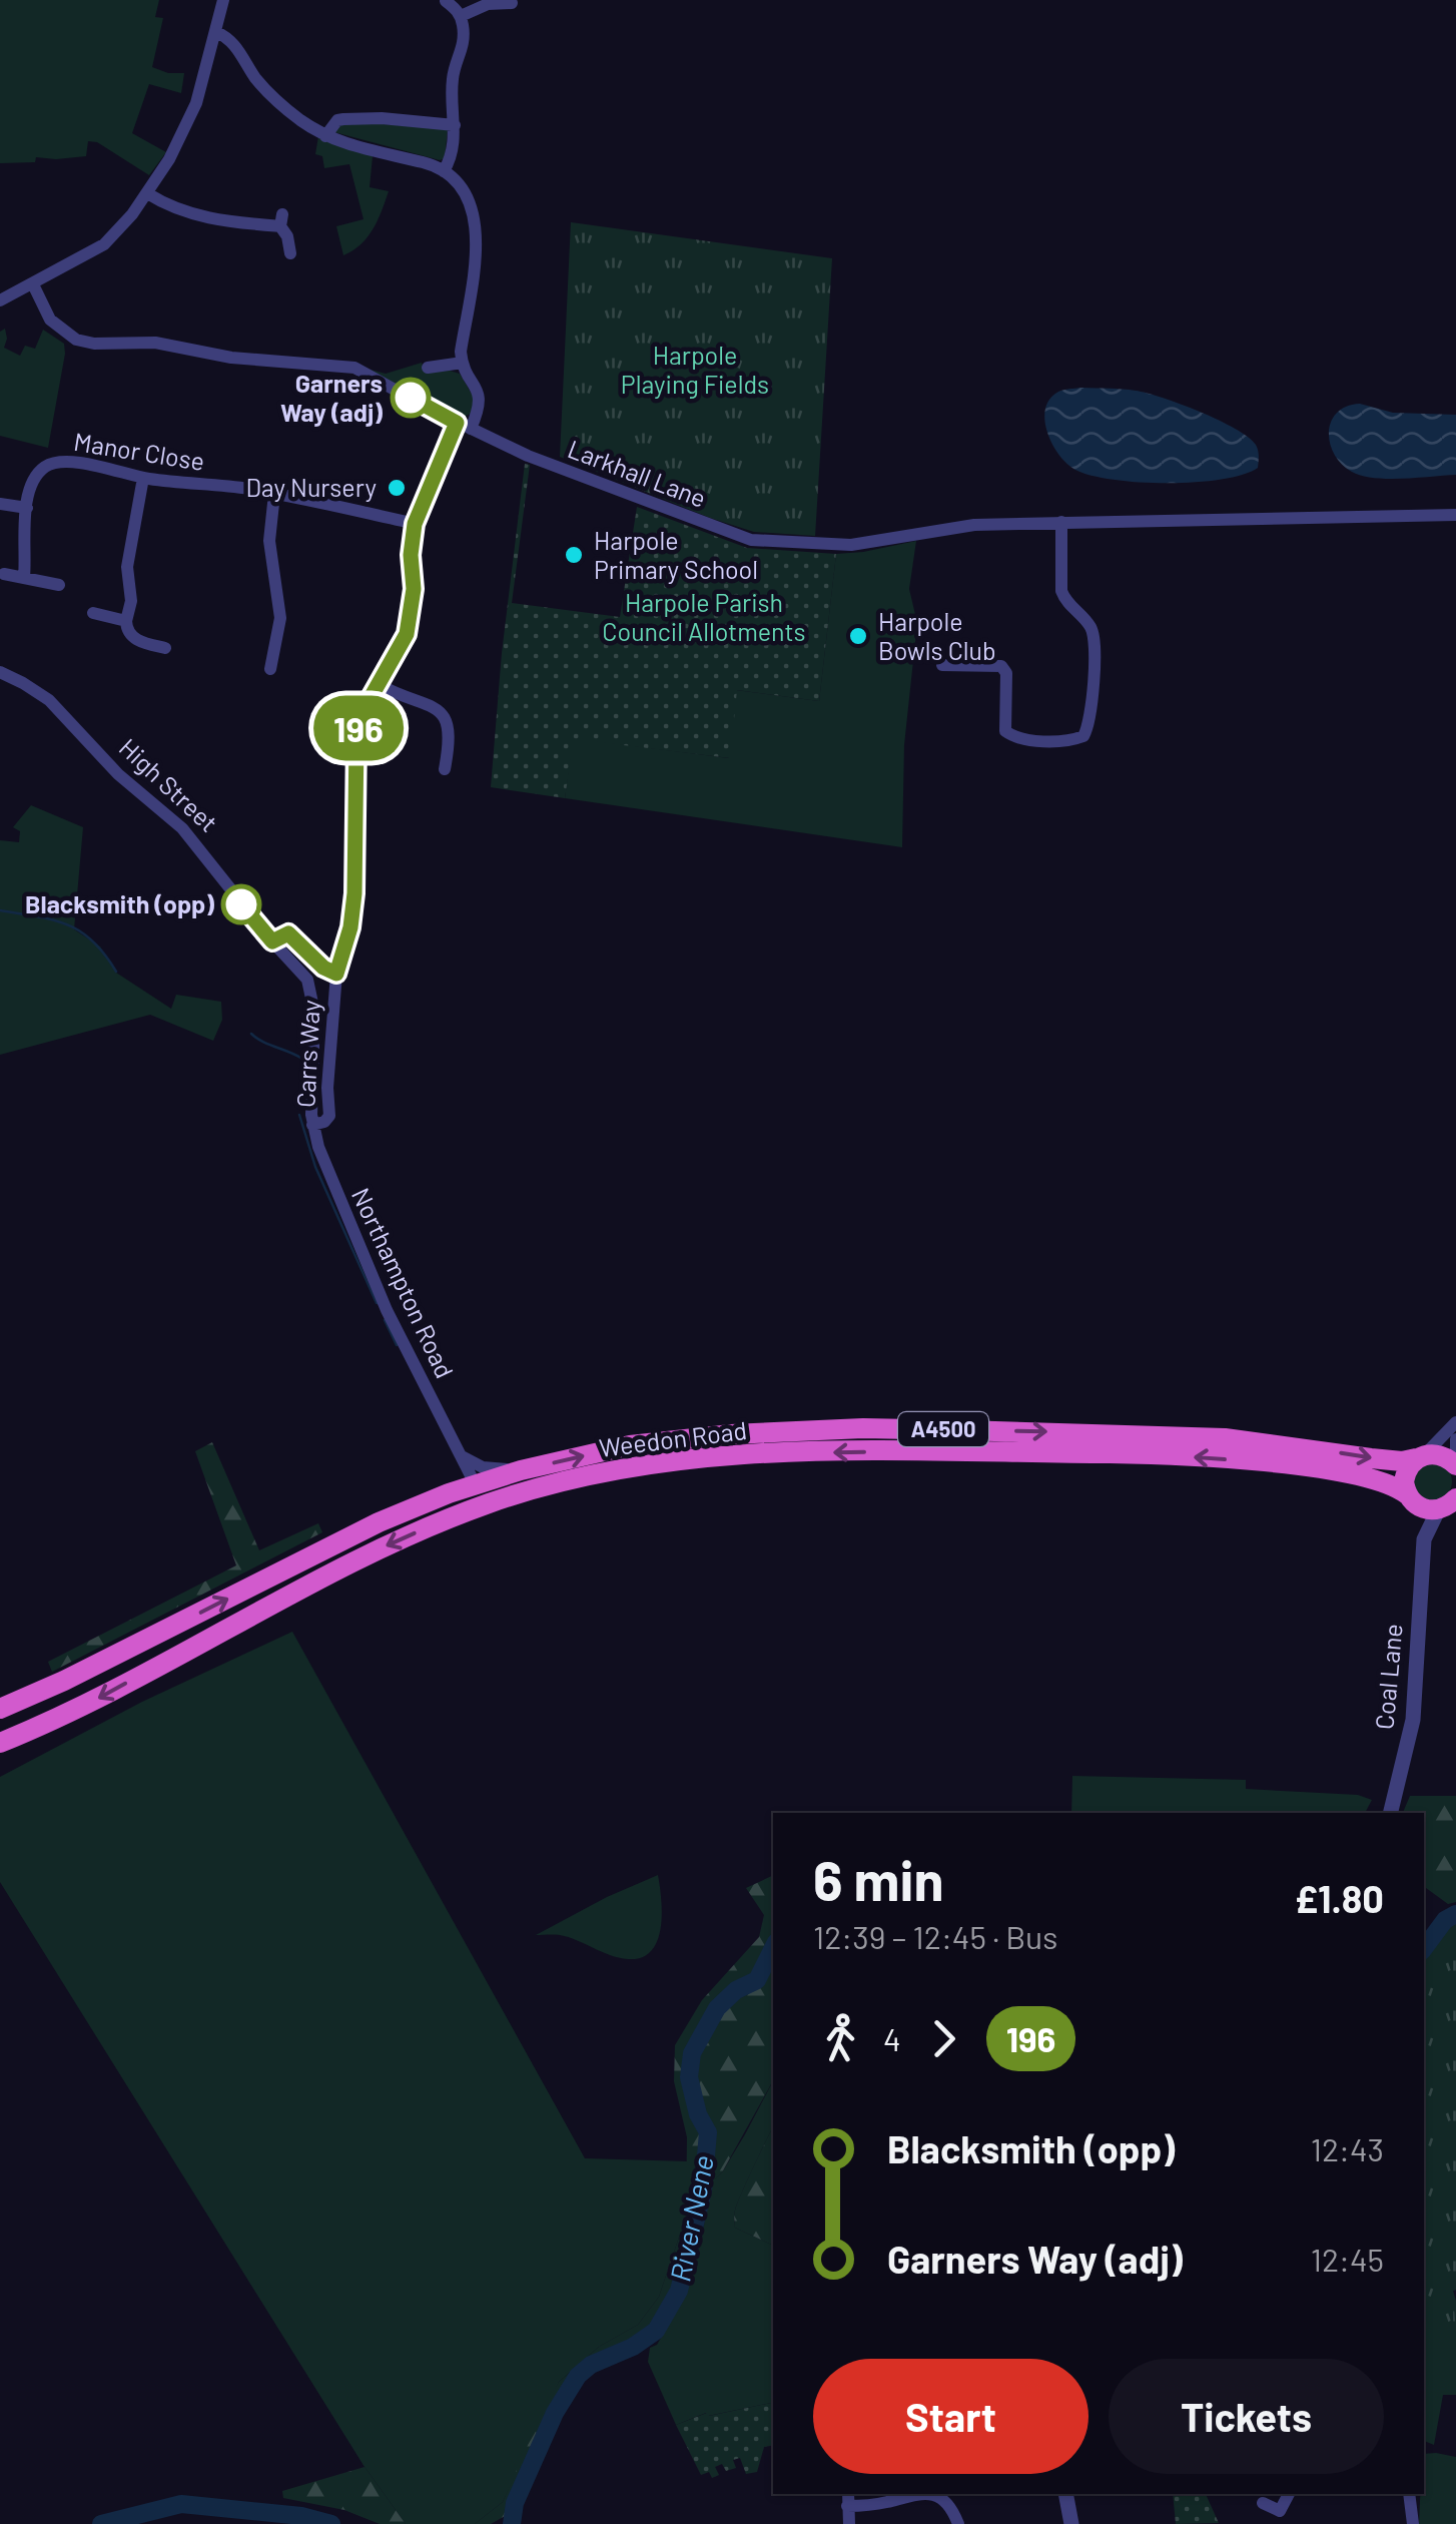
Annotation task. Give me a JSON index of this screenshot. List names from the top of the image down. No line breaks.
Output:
{"streets":{"highway":["A4500","Weedon Road"],"street":["Manor Close","Larkhall Lane","High Street","Carrs Way","Northampton Road","Coal Lane"]},"crossings":[["Manor Close","Carrs Way"],["Larkhall Lane","Carrs Way"],["High Street","Carrs Way"],["High Street","Northampton Road"],["Carrs Way","Northampton Road"],["Northampton Road","Weedon Road"],["Weedon Road","Coal Lane"]],"water":["River Nene"],"parks":["Harpole Playing Fields","Harpole Parish Council Allotments"],"places":["Garners Way (adj)","Day Nursery","Harpole Primary School","Harpole Bowls Club","Blacksmith (opp)"],"lines":["bus line 196"],"page":{"on_map":"196","heading":["6 min","12:39 – 12:45 · Bus","£1.80"],"legs":["4","196"],"list":[{"name":"Blacksmith (opp)","value":"12:43"},{"name":"Garners Way (adj)","value":"12:45"}],"buttons":["Start","Tickets"]}}
